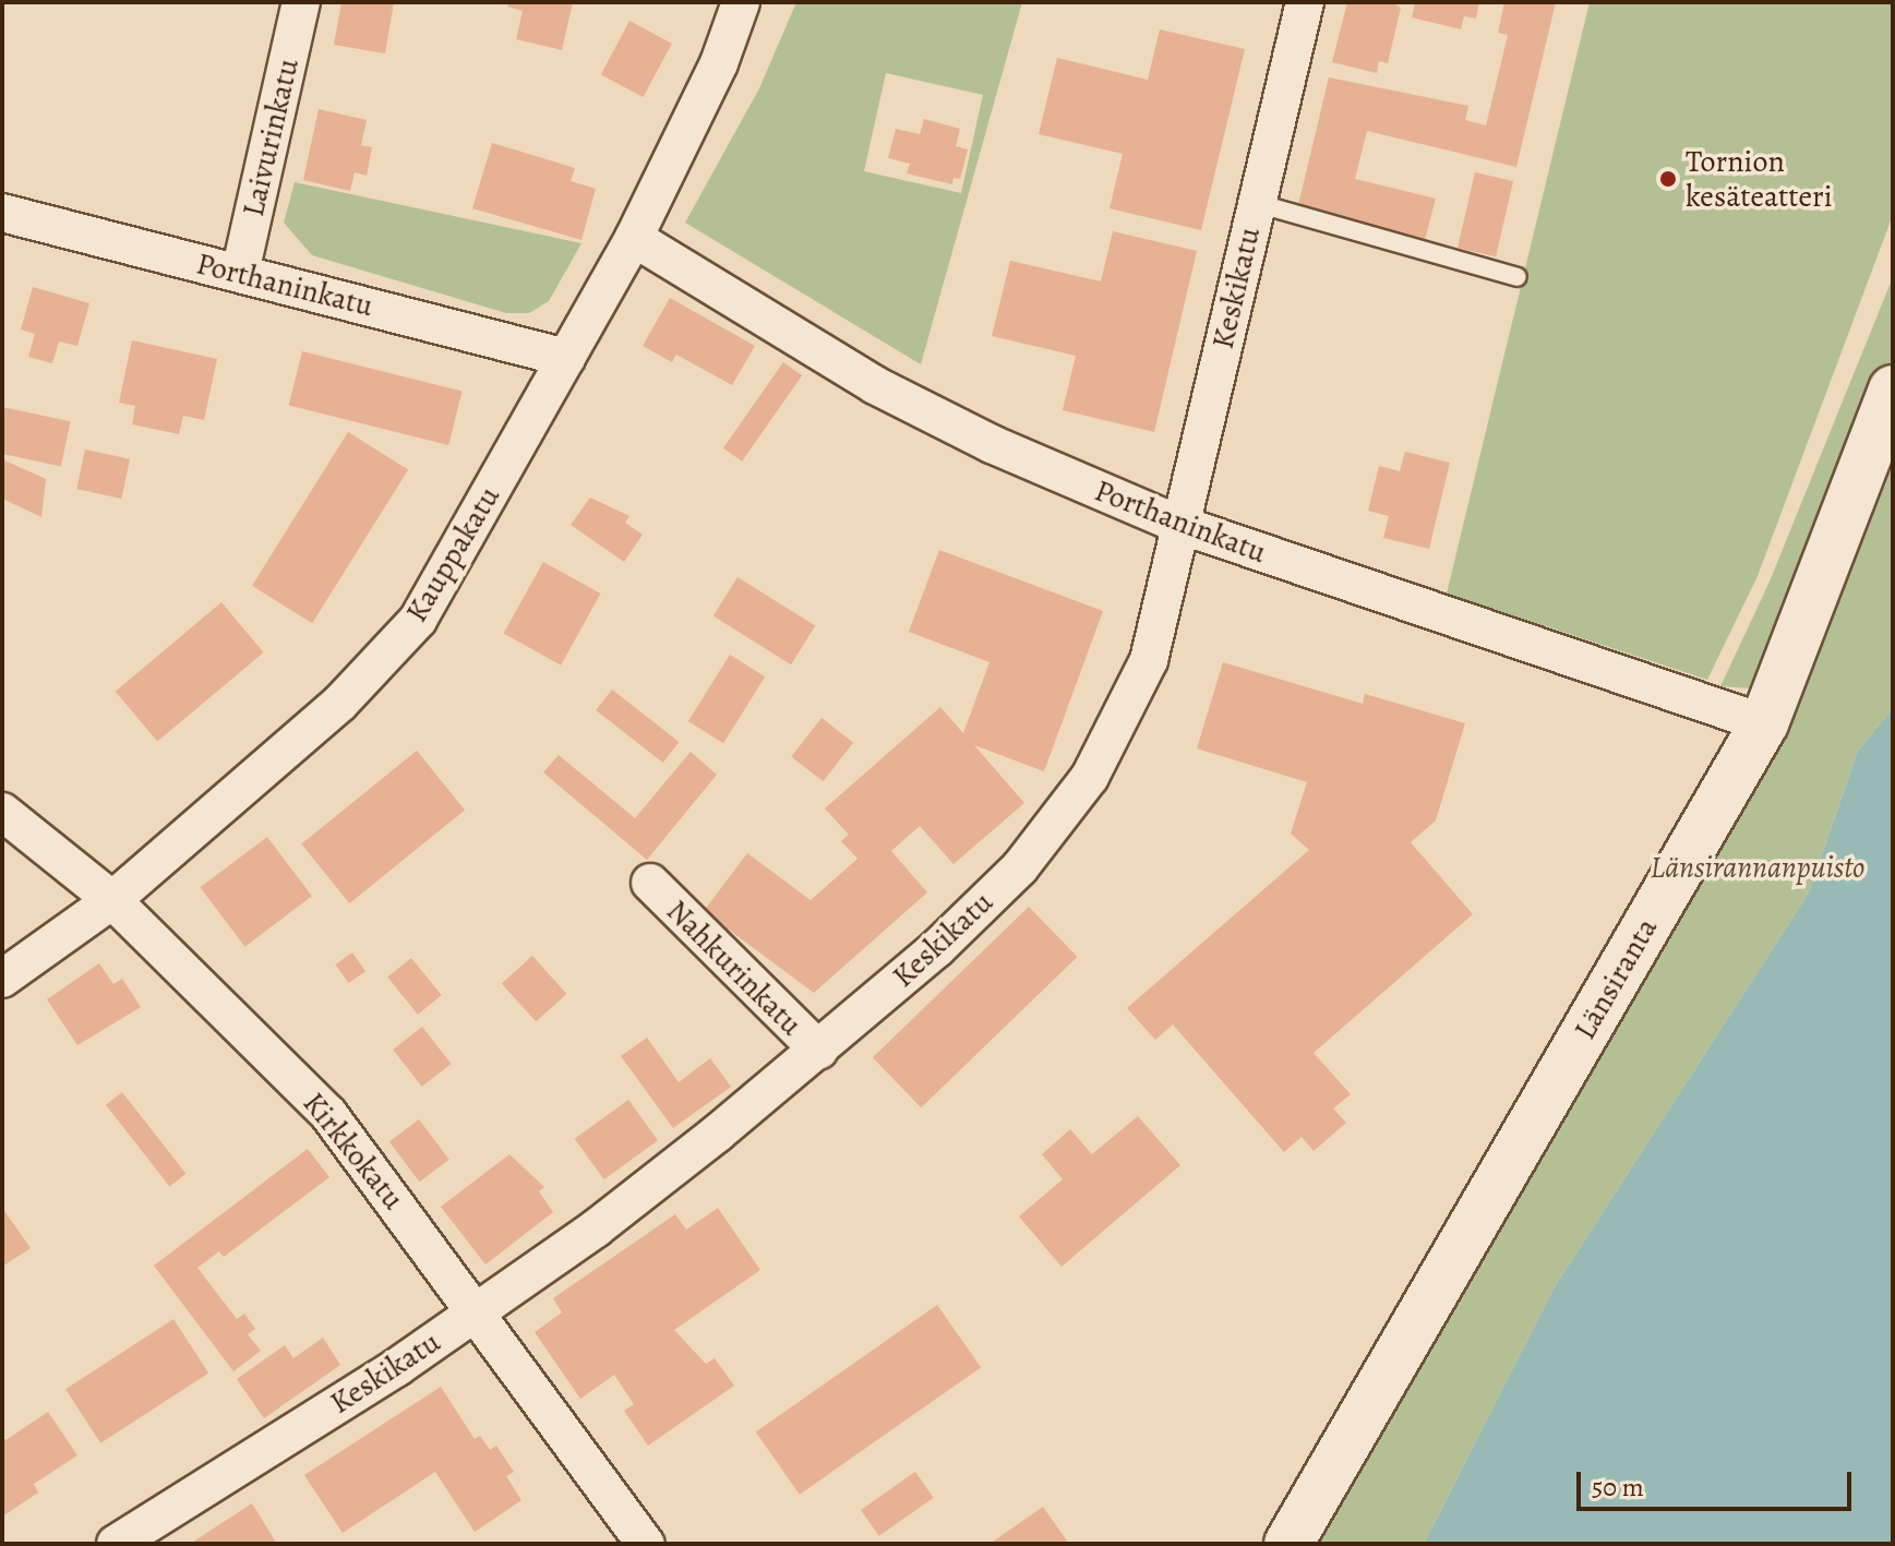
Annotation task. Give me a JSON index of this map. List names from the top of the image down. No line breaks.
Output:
{"streets":{"street":["Laivurinkatu","Porthaninkatu","Keskikatu","Kauppakatu","Nahkurinkatu","Länsiranta","Kirkkokatu"]},"crossings":[["Laivurinkatu","Porthaninkatu"],["Porthaninkatu","Keskikatu"],["Porthaninkatu","Kauppakatu"],["Porthaninkatu","Länsiranta"],["Keskikatu","Nahkurinkatu"],["Keskikatu","Kirkkokatu"],["Kauppakatu","Kirkkokatu"]],"parks":["Länsirannanpuisto"],"places":["Tornion kesäteatteri"],"scale_bar":"50 m"}
